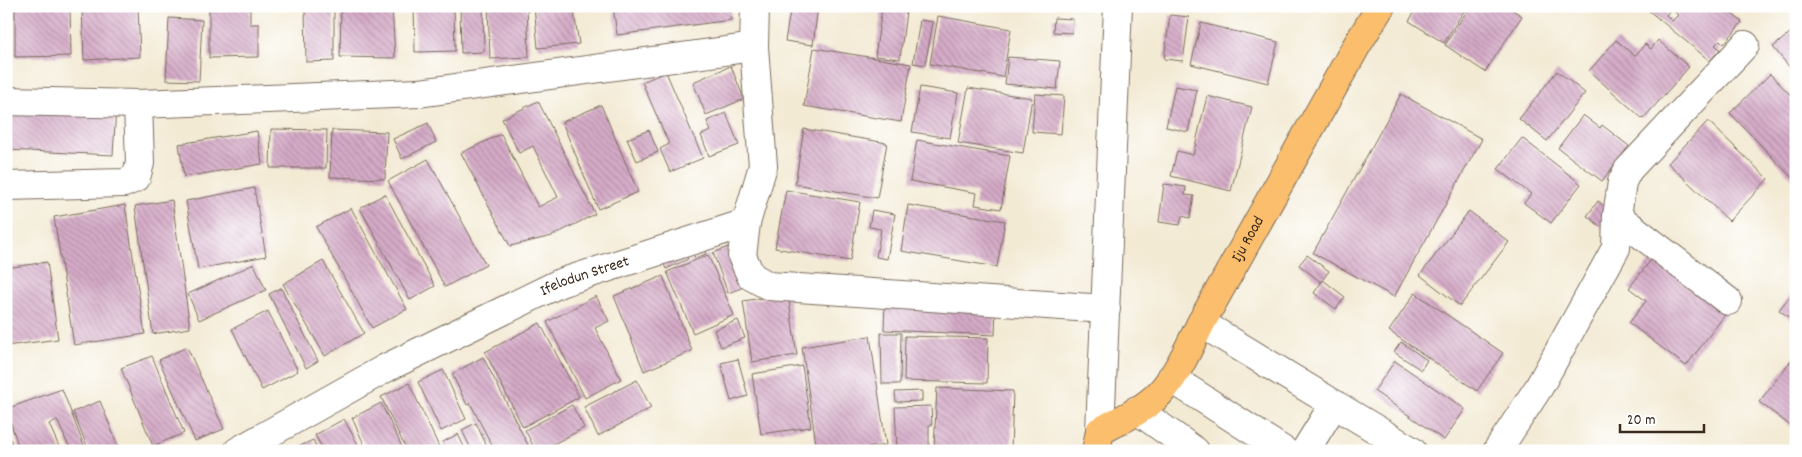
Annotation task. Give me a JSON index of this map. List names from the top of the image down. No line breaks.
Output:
{"streets":{"main road":["Iju Road"],"street":["Ifelodun Street"]},"scale_bar":"20 m"}
